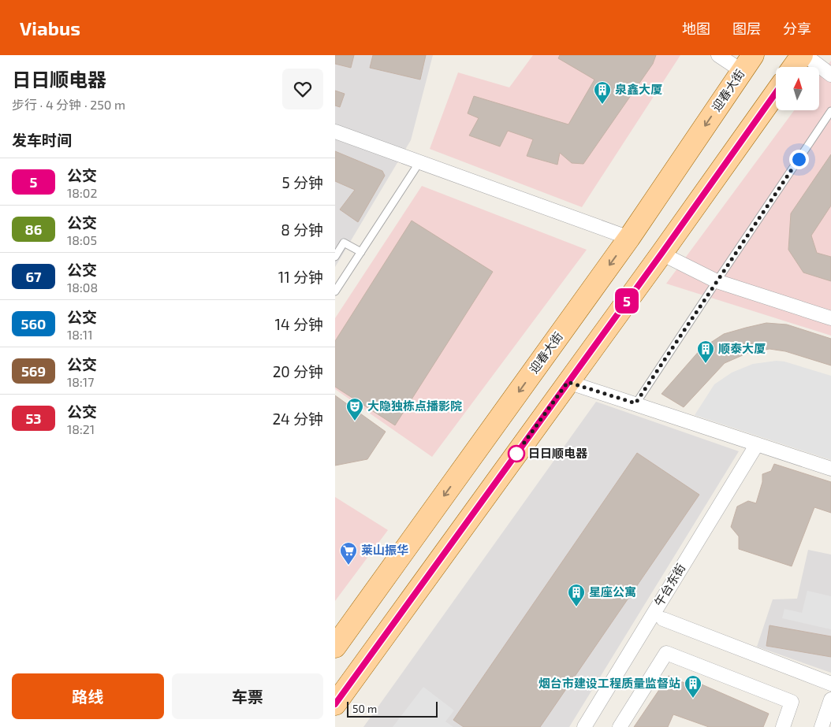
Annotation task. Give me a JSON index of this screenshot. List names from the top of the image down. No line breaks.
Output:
{"streets":{"main road":["迎春大街"],"street":["午台东街"]},"places":{"building":["泉鑫大厦","顺泰大厦","星座公寓","烟台市建设工程质量监督站"],"theatre":["大隐独栋点播影院"],"other":["日日顺电器"],"supermarket":["莱山振华"]},"lines":["bus line 5"],"scale_bar":"50 m","north":"top","page":{"header":"Viabus","nav":["地图","图层","分享"],"heading":[["日日顺电器","步行 · 4 分钟 · 250 m"],"发车时间"],"on_map":"5","list":[{"mark":"5","name":"公交","note":"18:02","value":"5 分钟"},{"mark":"86","name":"公交","note":"18:05","value":"8 分钟"},{"mark":"67","name":"公交","note":"18:08","value":"11 分钟"},{"mark":"560","name":"公交","note":"18:11","value":"14 分钟"},{"mark":"569","name":"公交","note":"18:17","value":"20 分钟"},{"mark":"53","name":"公交","note":"18:21","value":"24 分钟"}],"buttons":["路线","车票"],"scale":"50 m"}}
